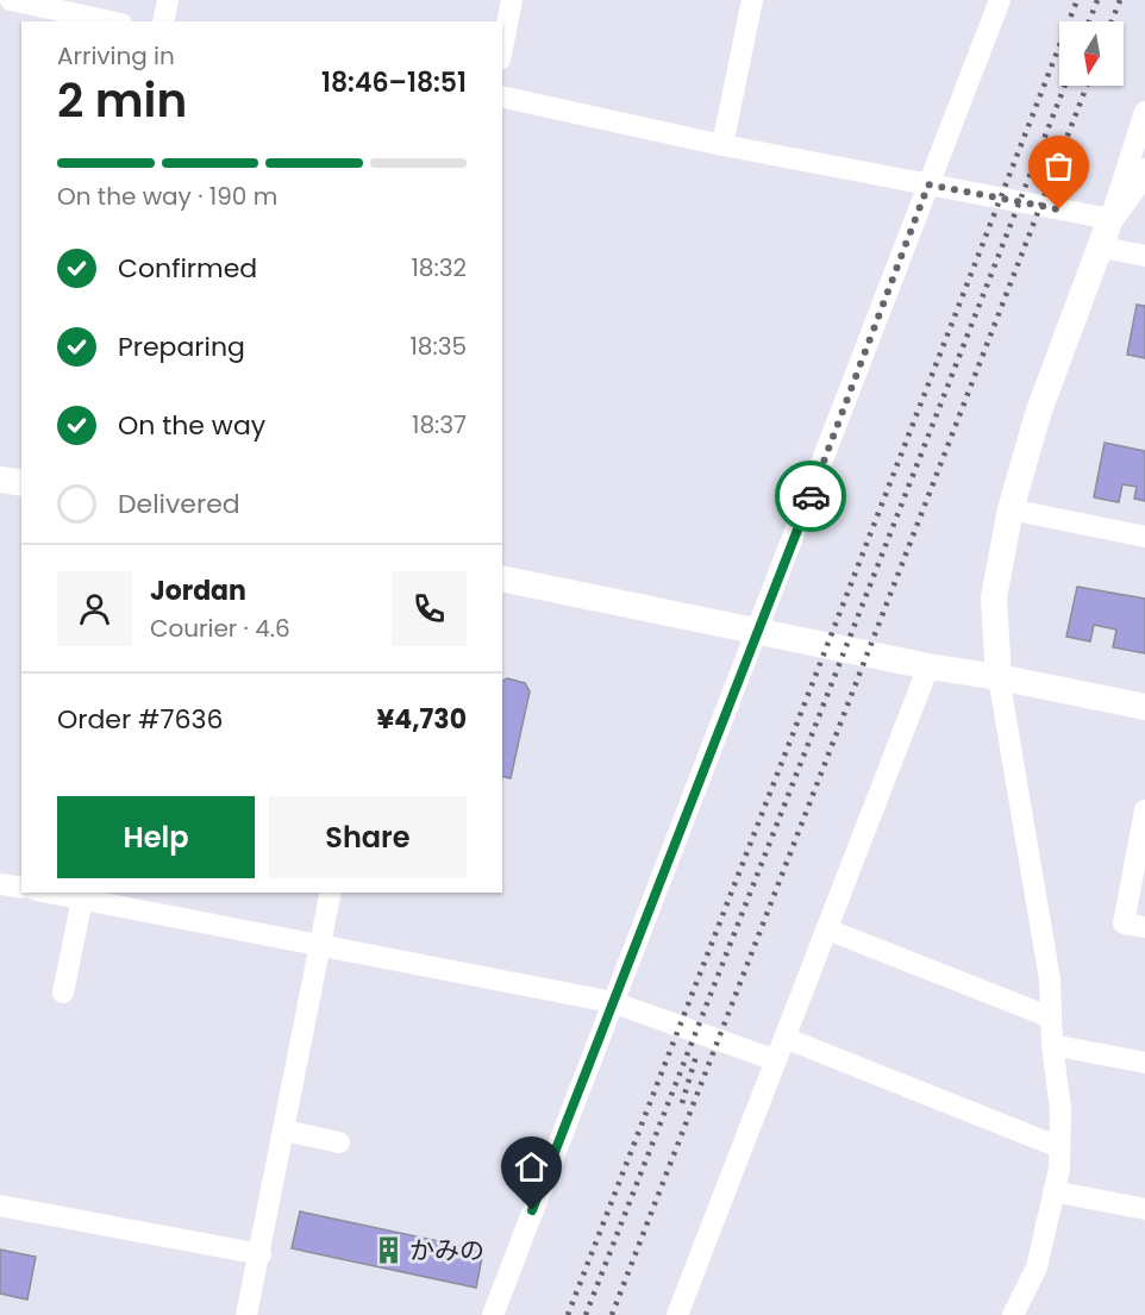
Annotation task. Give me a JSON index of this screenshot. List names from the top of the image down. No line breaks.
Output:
{"places":{"building":["かみの"]},"north":"bottom","page":{"heading":["2 min","Arriving in","18:46–18:51"],"panel":["Jordan","Courier · 4.6","Order #7636","¥4,730"],"bar":"On the way · 190 m","list":[["Confirmed","18:32"],["Preparing","18:35"],["On the way","18:37"],"Delivered"],"buttons":["Help","Share"]}}
